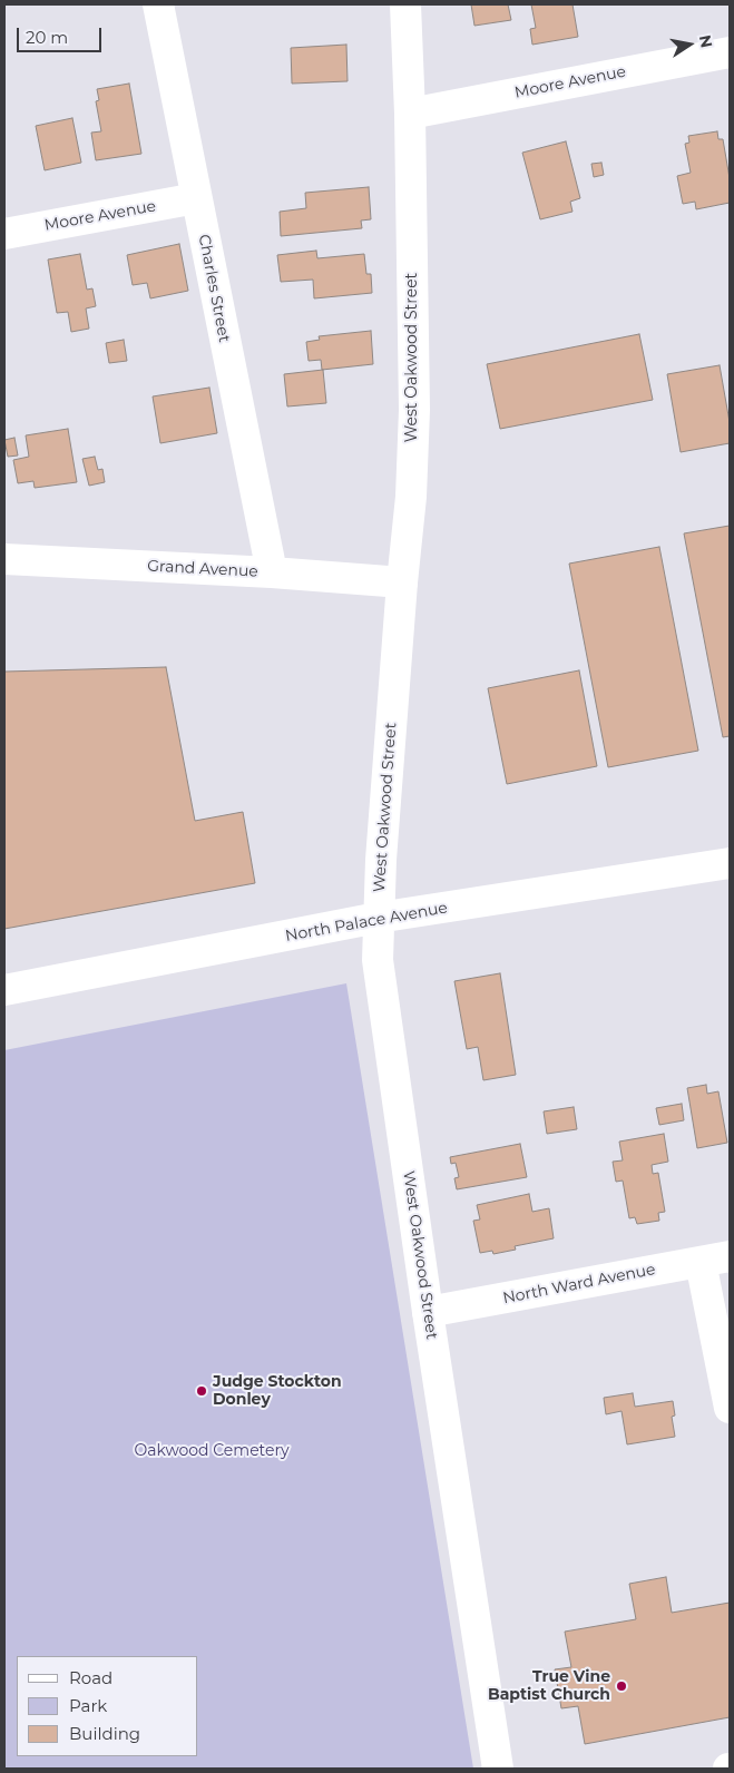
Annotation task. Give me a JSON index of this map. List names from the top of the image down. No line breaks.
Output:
{"streets":{"street":["Moore Avenue","Charles Street","West Oakwood Street","Grand Avenue","North Palace Avenue","North Ward Avenue"]},"crossings":[["Moore Avenue","Charles Street"],["Moore Avenue","West Oakwood Street"],["Charles Street","Grand Avenue"],["West Oakwood Street","Grand Avenue"],["West Oakwood Street","North Palace Avenue"],["West Oakwood Street","North Ward Avenue"]],"parks":["Oakwood Cemetery"],"places":["Judge Stockton Donley","True Vine Baptist Church"],"legend":["Road","Park","Building"],"scale_bar":"20 m","north":"right"}
